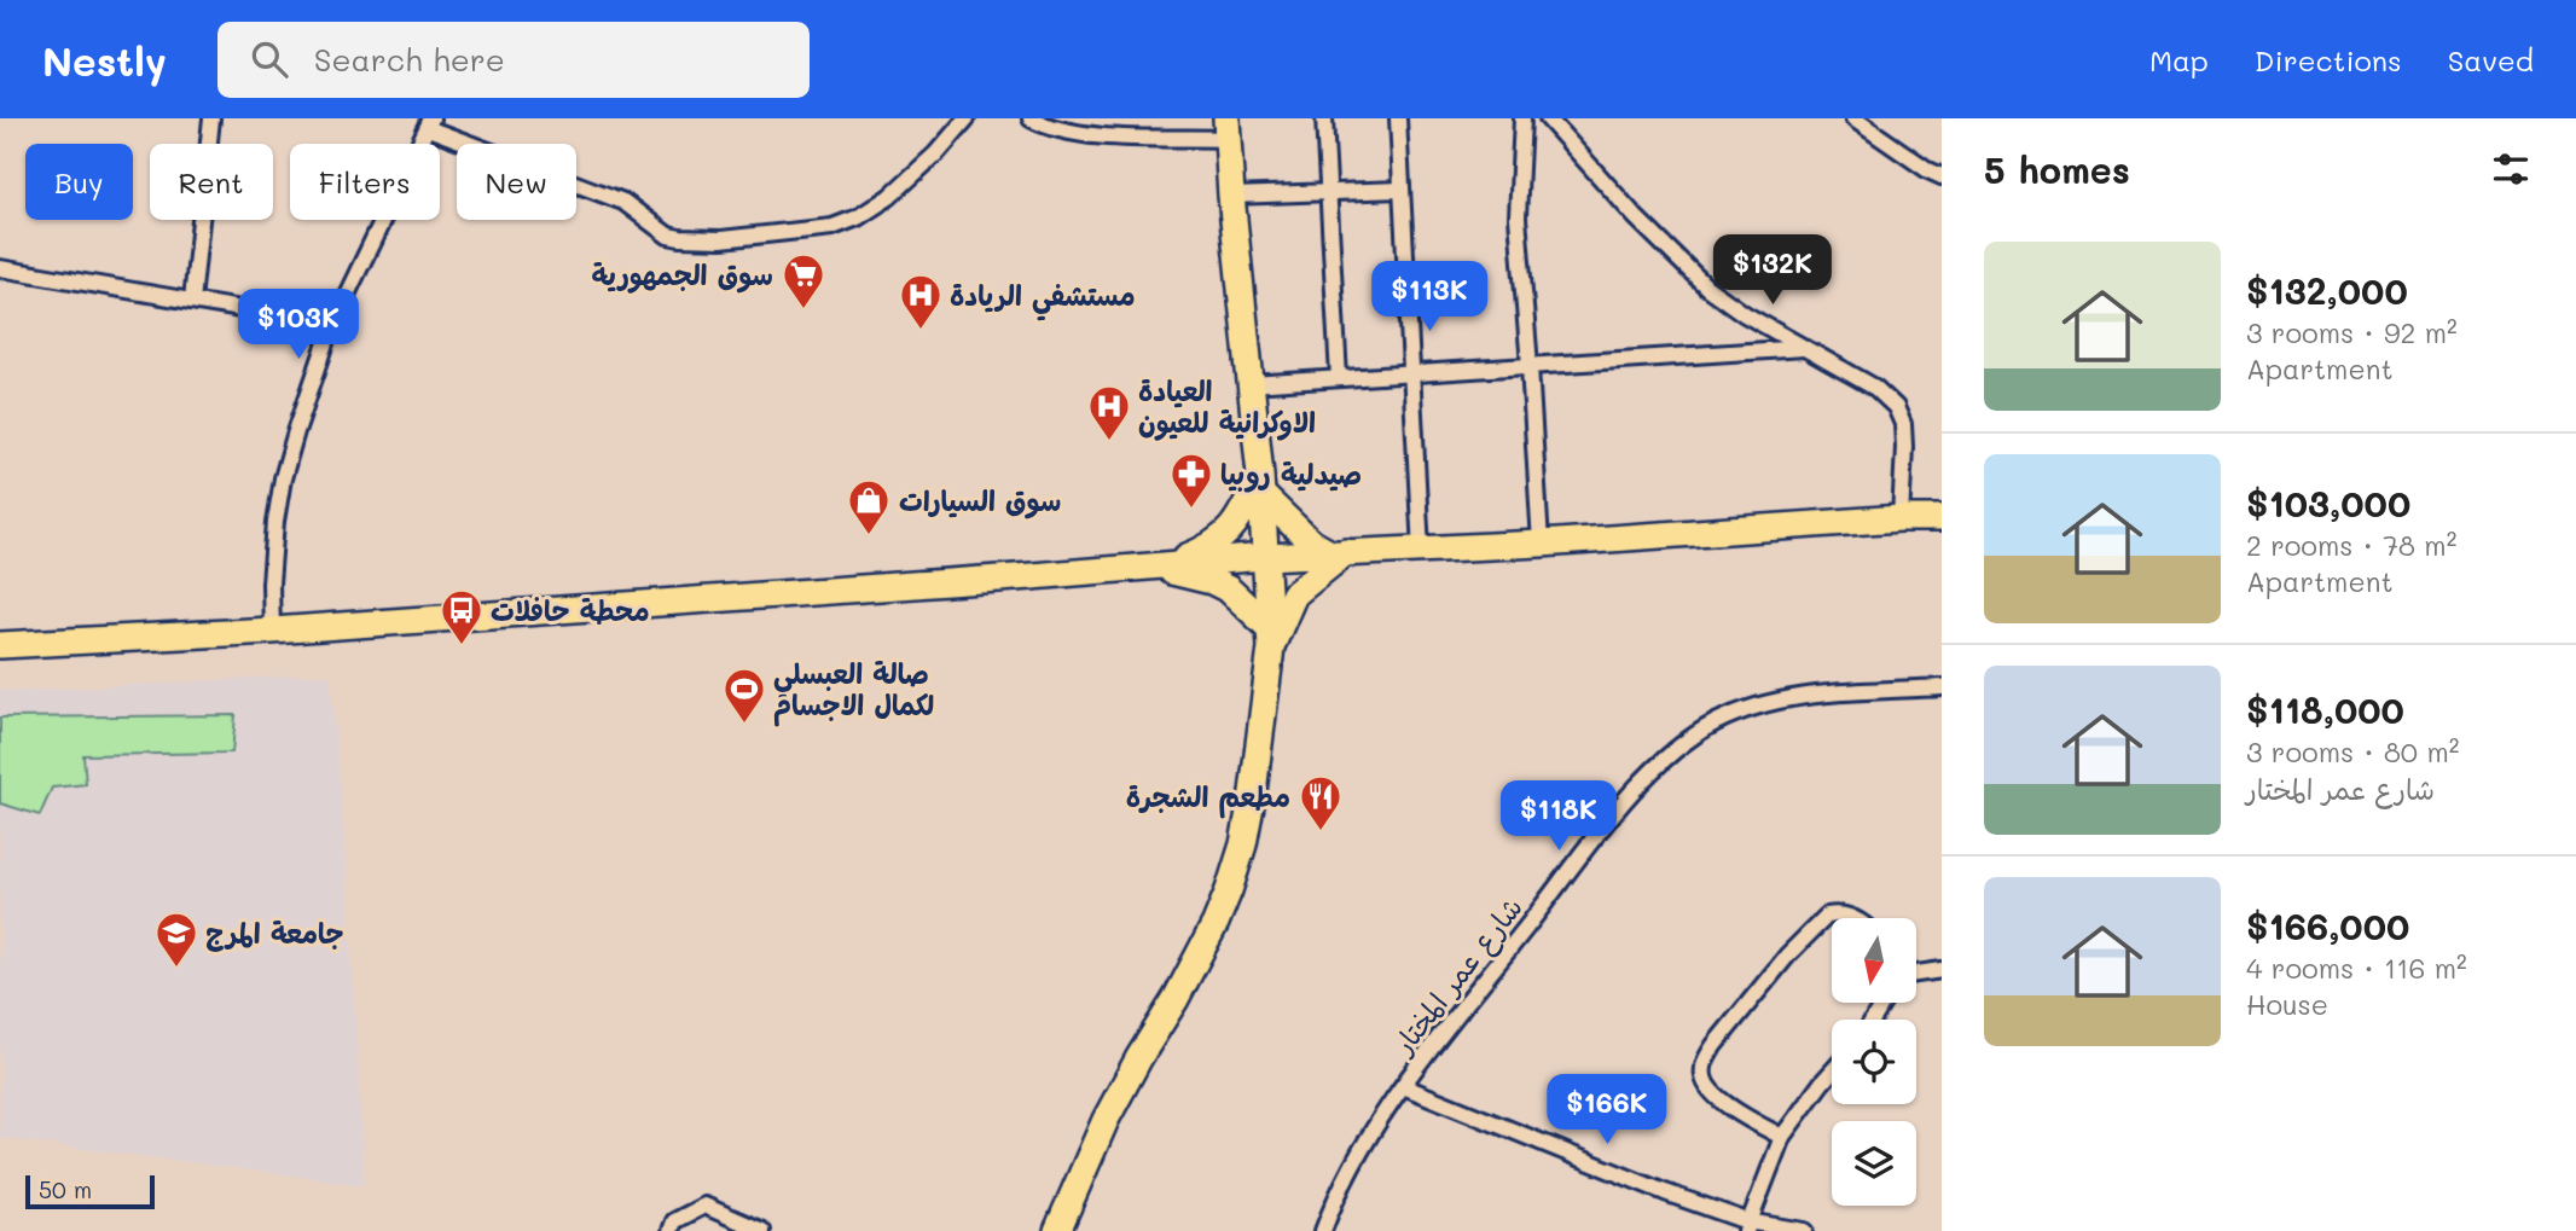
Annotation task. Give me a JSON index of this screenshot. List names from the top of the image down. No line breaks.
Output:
{"streets":{"street":["شارع عمر المختار"]},"places":{"supermarket":["سوق الجمهورية"],"hospital":["مستشفي الريادة","العيادة الاوكرانية للعيون"],"pharmacy":["صيدلية روبيا"],"shop":["سوق السيارات"],"bus stop":["محطة حافلات"],"sports":["صالة العبسلي لكمال الاجسام"],"restaurant":["مطعم الشجرة"],"school or university":["جامعة المرج"]},"scale_bar":"50 m","north":"bottom","page":{"header":"Nestly","search":"Search here","nav":["Map","Directions","Saved"],"heading":"5 homes","chip":["Buy","Rent","Filters","New"],"list":[{"name":"$132,000","note":"3 rooms · 92 m² · Apartment"},{"name":"$103,000","note":"2 rooms · 78 m² · Apartment"},{"name":"$118,000","note":"3 rooms · 80 m² · شارع عمر المختار"},{"name":"$166,000","note":"4 rooms · 116 m² · House"}],"price":["$132K","$113K","$103K","$118K","$166K"],"scale":"50 m"}}
